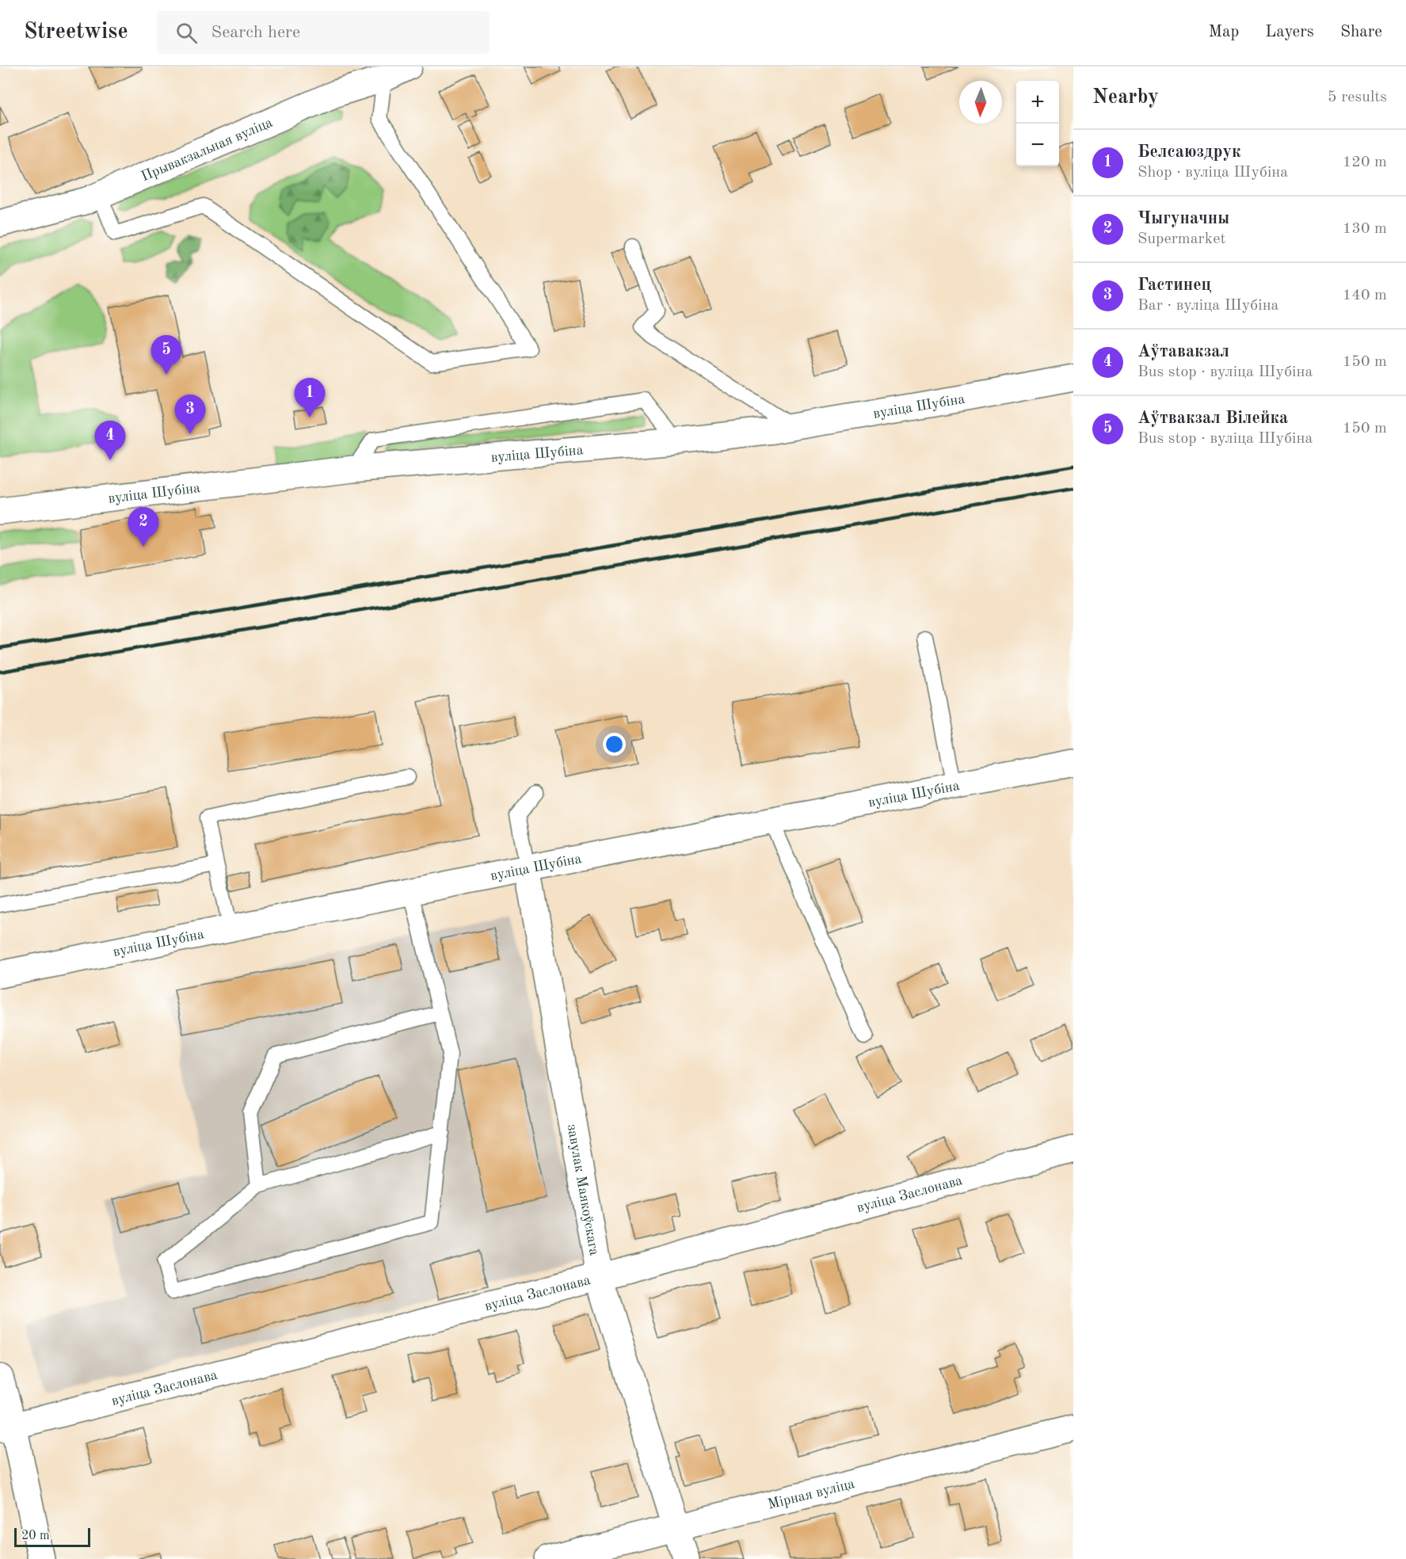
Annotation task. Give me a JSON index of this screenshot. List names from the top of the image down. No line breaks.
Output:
{"streets":{"street":["Прывакзальная вуліца","вуліца Шубіна","завулак Маякоўскага","вуліца Заслонава","Мірная вуліца"]},"crossings":[["вуліца Шубіна","завулак Маякоўскага"],["завулак Маякоўскага","вуліца Заслонава"],["завулак Маякоўскага","Мірная вуліца"]],"scale_bar":"20 m","north":"bottom","page":{"header":"Streetwise","search":"Search here","nav":["Map","Layers","Share"],"heading":["Nearby","5 results"],"map_buttons":["+","−"],"list":[{"mark":"1","name":"Белсаюздрук","note":"Shop · вуліца Шубіна","value":"120 m"},{"mark":"2","name":"Чыгуначны","note":"Supermarket","value":"130 m"},{"mark":"3","name":"Гастинец","note":"Bar · вуліца Шубіна","value":"140 m"},{"mark":"4","name":"Аўтавакзал","note":"Bus stop · вуліца Шубіна","value":"150 m"},{"mark":"5","name":"Аўтвакзал Вілейка","note":"Bus stop · вуліца Шубіна","value":"150 m"}],"pins":["5","1","3","4","2"],"scale":"20 m"}}
